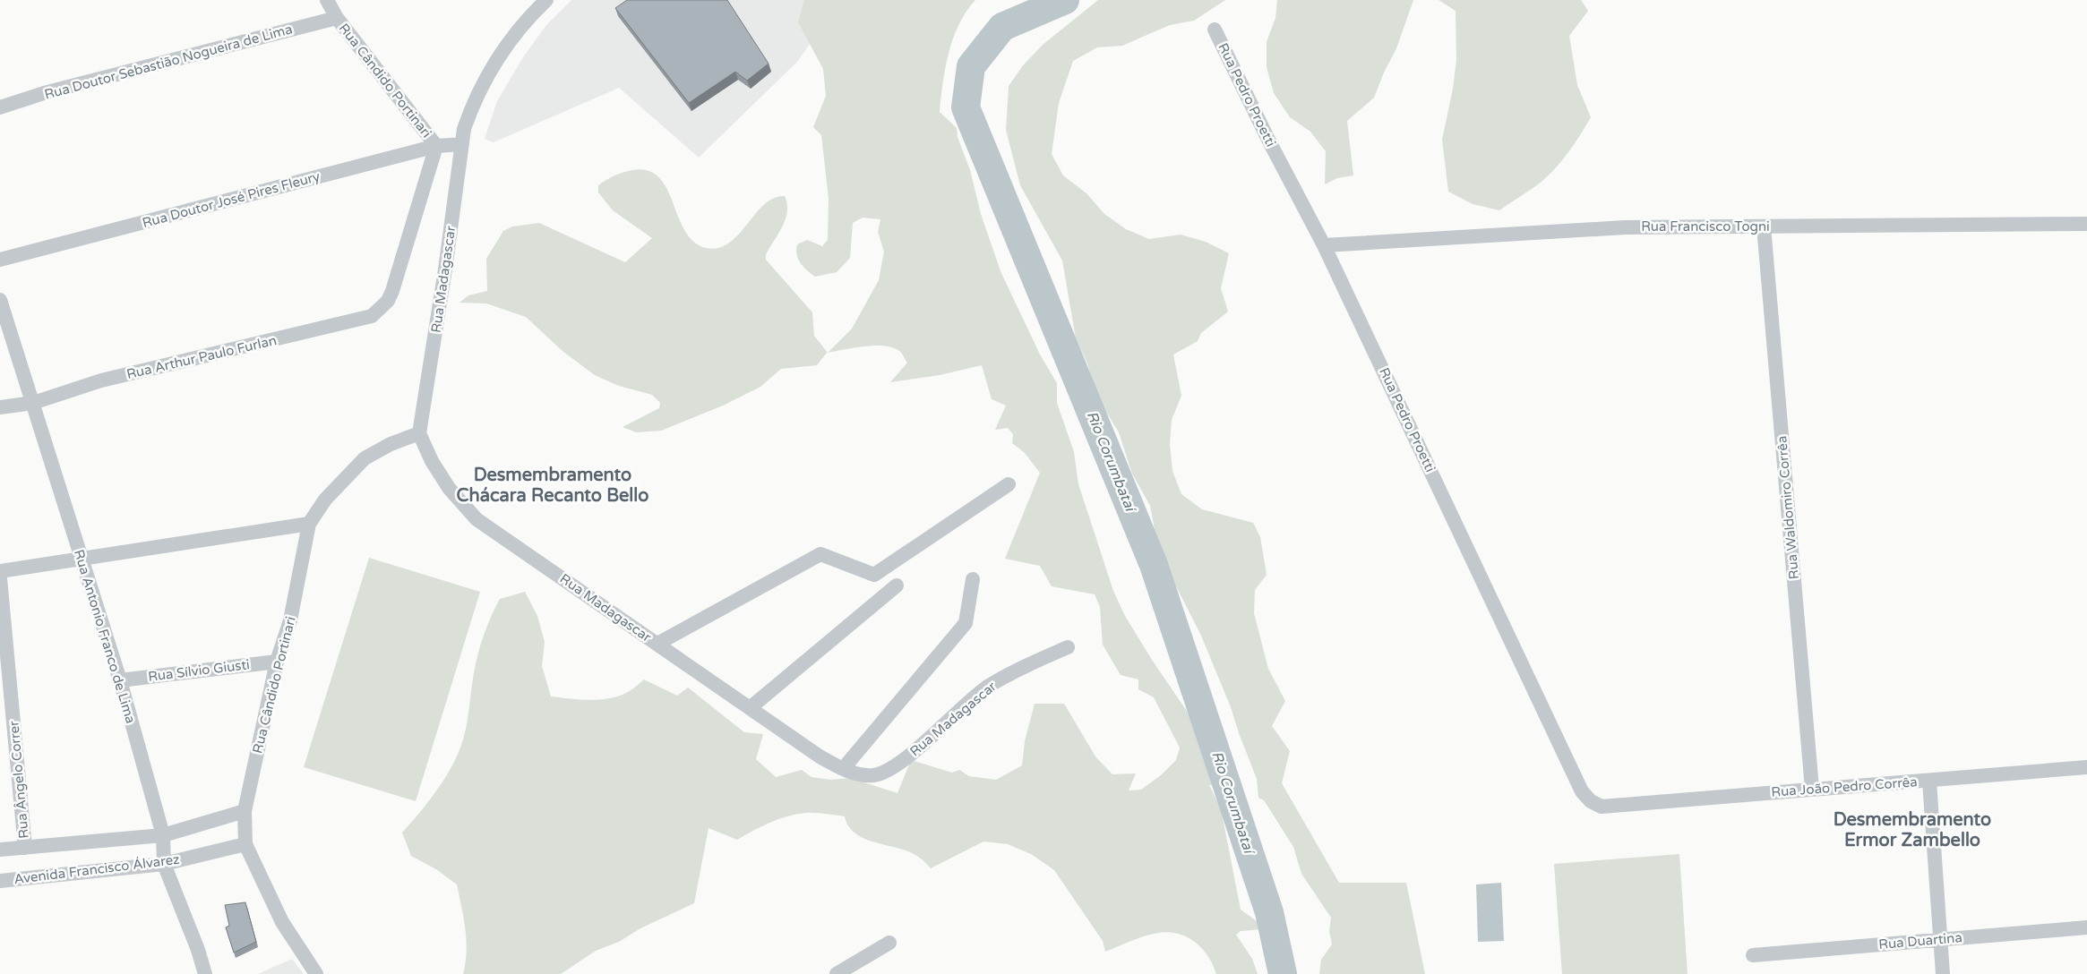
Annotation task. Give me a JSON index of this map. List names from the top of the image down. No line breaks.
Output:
{"streets":{"street":["Rua Doutor Sebastião Nogueira de Lima","Rua Cândido Portinari","Rua Pedro Proetti","Rua Doutor José Pires Fleury","Rua Francisco Togni","Rua Madagascar","Rua Arthur Paulo Furlan","Rua Waldomiro Corrêa","Rua Antonio Franco de Lima","Rua Sílvio Giusti","Rua Ângelo Correr","Rua João Pedro Corrêa","Avenida Francisco Álvarez","Rua Duartina"]},"crossings":[["Rua Doutor Sebastião Nogueira de Lima","Rua Cândido Portinari"],["Rua Cândido Portinari","Rua Doutor José Pires Fleury"],["Rua Cândido Portinari","Rua Madagascar"],["Rua Cândido Portinari","Rua Arthur Paulo Furlan"],["Rua Cândido Portinari","Rua Sílvio Giusti"],["Rua Cândido Portinari","Avenida Francisco Álvarez"],["Rua Pedro Proetti","Rua Francisco Togni"],["Rua Pedro Proetti","Rua João Pedro Corrêa"],["Rua Doutor José Pires Fleury","Rua Madagascar"],["Rua Francisco Togni","Rua Waldomiro Corrêa"],["Rua Arthur Paulo Furlan","Rua Antonio Franco de Lima"],["Rua Waldomiro Corrêa","Rua João Pedro Corrêa"],["Rua Antonio Franco de Lima","Rua Sílvio Giusti"],["Rua Antonio Franco de Lima","Avenida Francisco Álvarez"],["Rua Ângelo Correr","Avenida Francisco Álvarez"]],"districts":["Desmembramento Chácara Recanto Bello","Desmembramento Ermor Zambello"],"water":["Rio Corumbataí"]}
